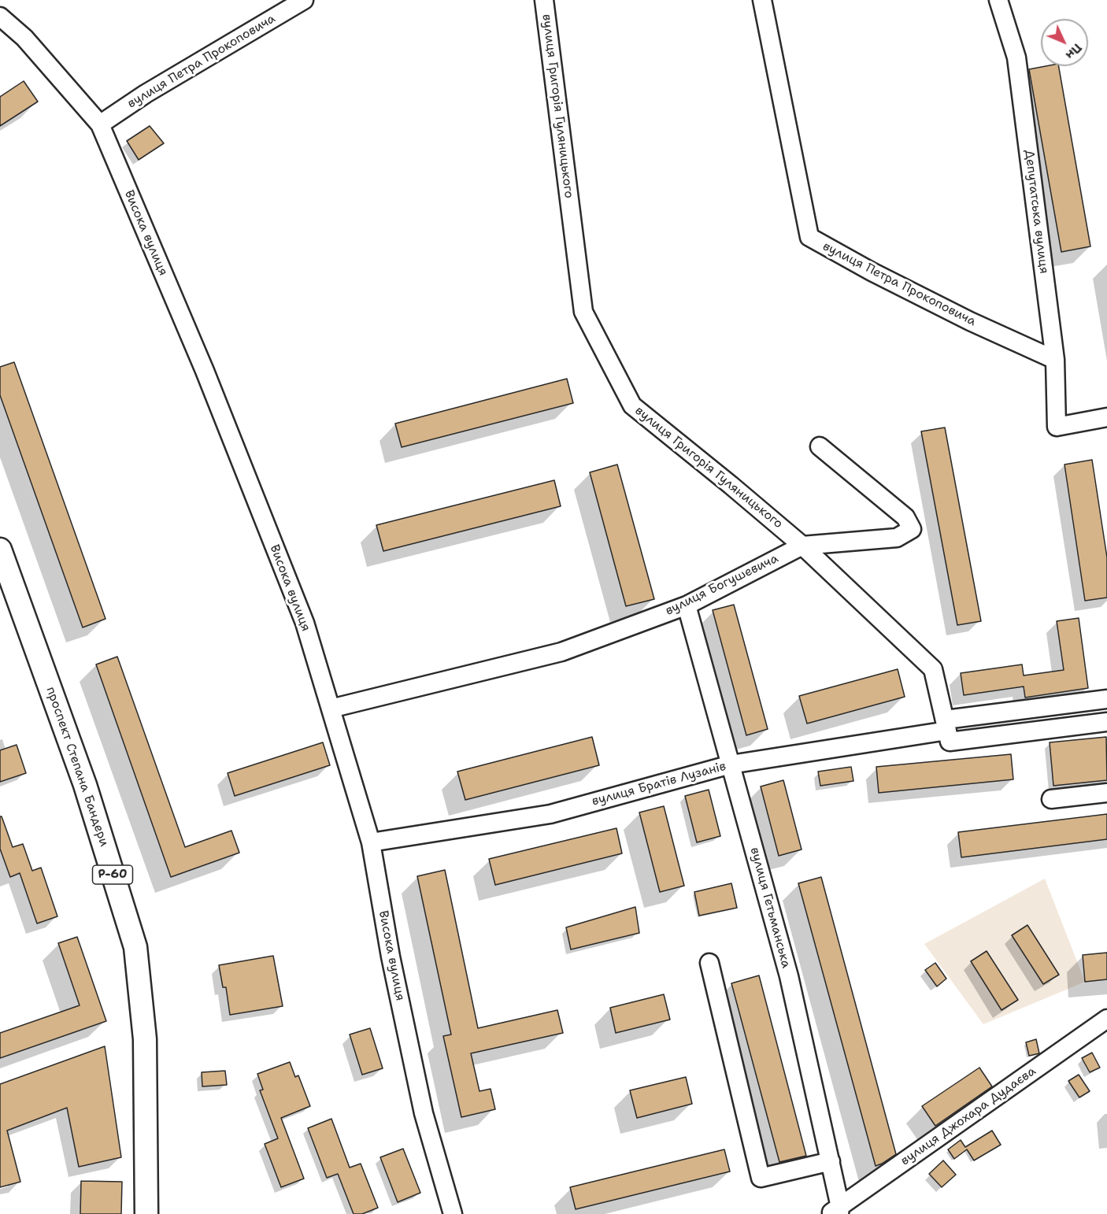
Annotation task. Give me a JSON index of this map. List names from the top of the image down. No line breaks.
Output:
{"streets":{"main road":["проспект Степана Бандери","Р-60"],"street":["вулиця Петра Прокоповича","вулиця Григорія Гуляницького","Депутатська вулиця","Висока вулиця","вулиця Богушевича","вулиця Братів Лузанів","вулиця Гетьманська","вулиця Джохара Дудаєва"]},"crossings":[["вулиця Петра Прокоповича","Депутатська вулиця"],["вулиця Петра Прокоповича","Висока вулиця"],["вулиця Григорія Гуляницького","вулиця Богушевича"],["вулиця Григорія Гуляницького","вулиця Братів Лузанів"],["Висока вулиця","вулиця Богушевича"],["Висока вулиця","вулиця Братів Лузанів"],["вулиця Богушевича","вулиця Гетьманська"],["вулиця Братів Лузанів","вулиця Гетьманська"],["вулиця Гетьманська","вулиця Джохара Дудаєва"]],"north":"bottom right"}
